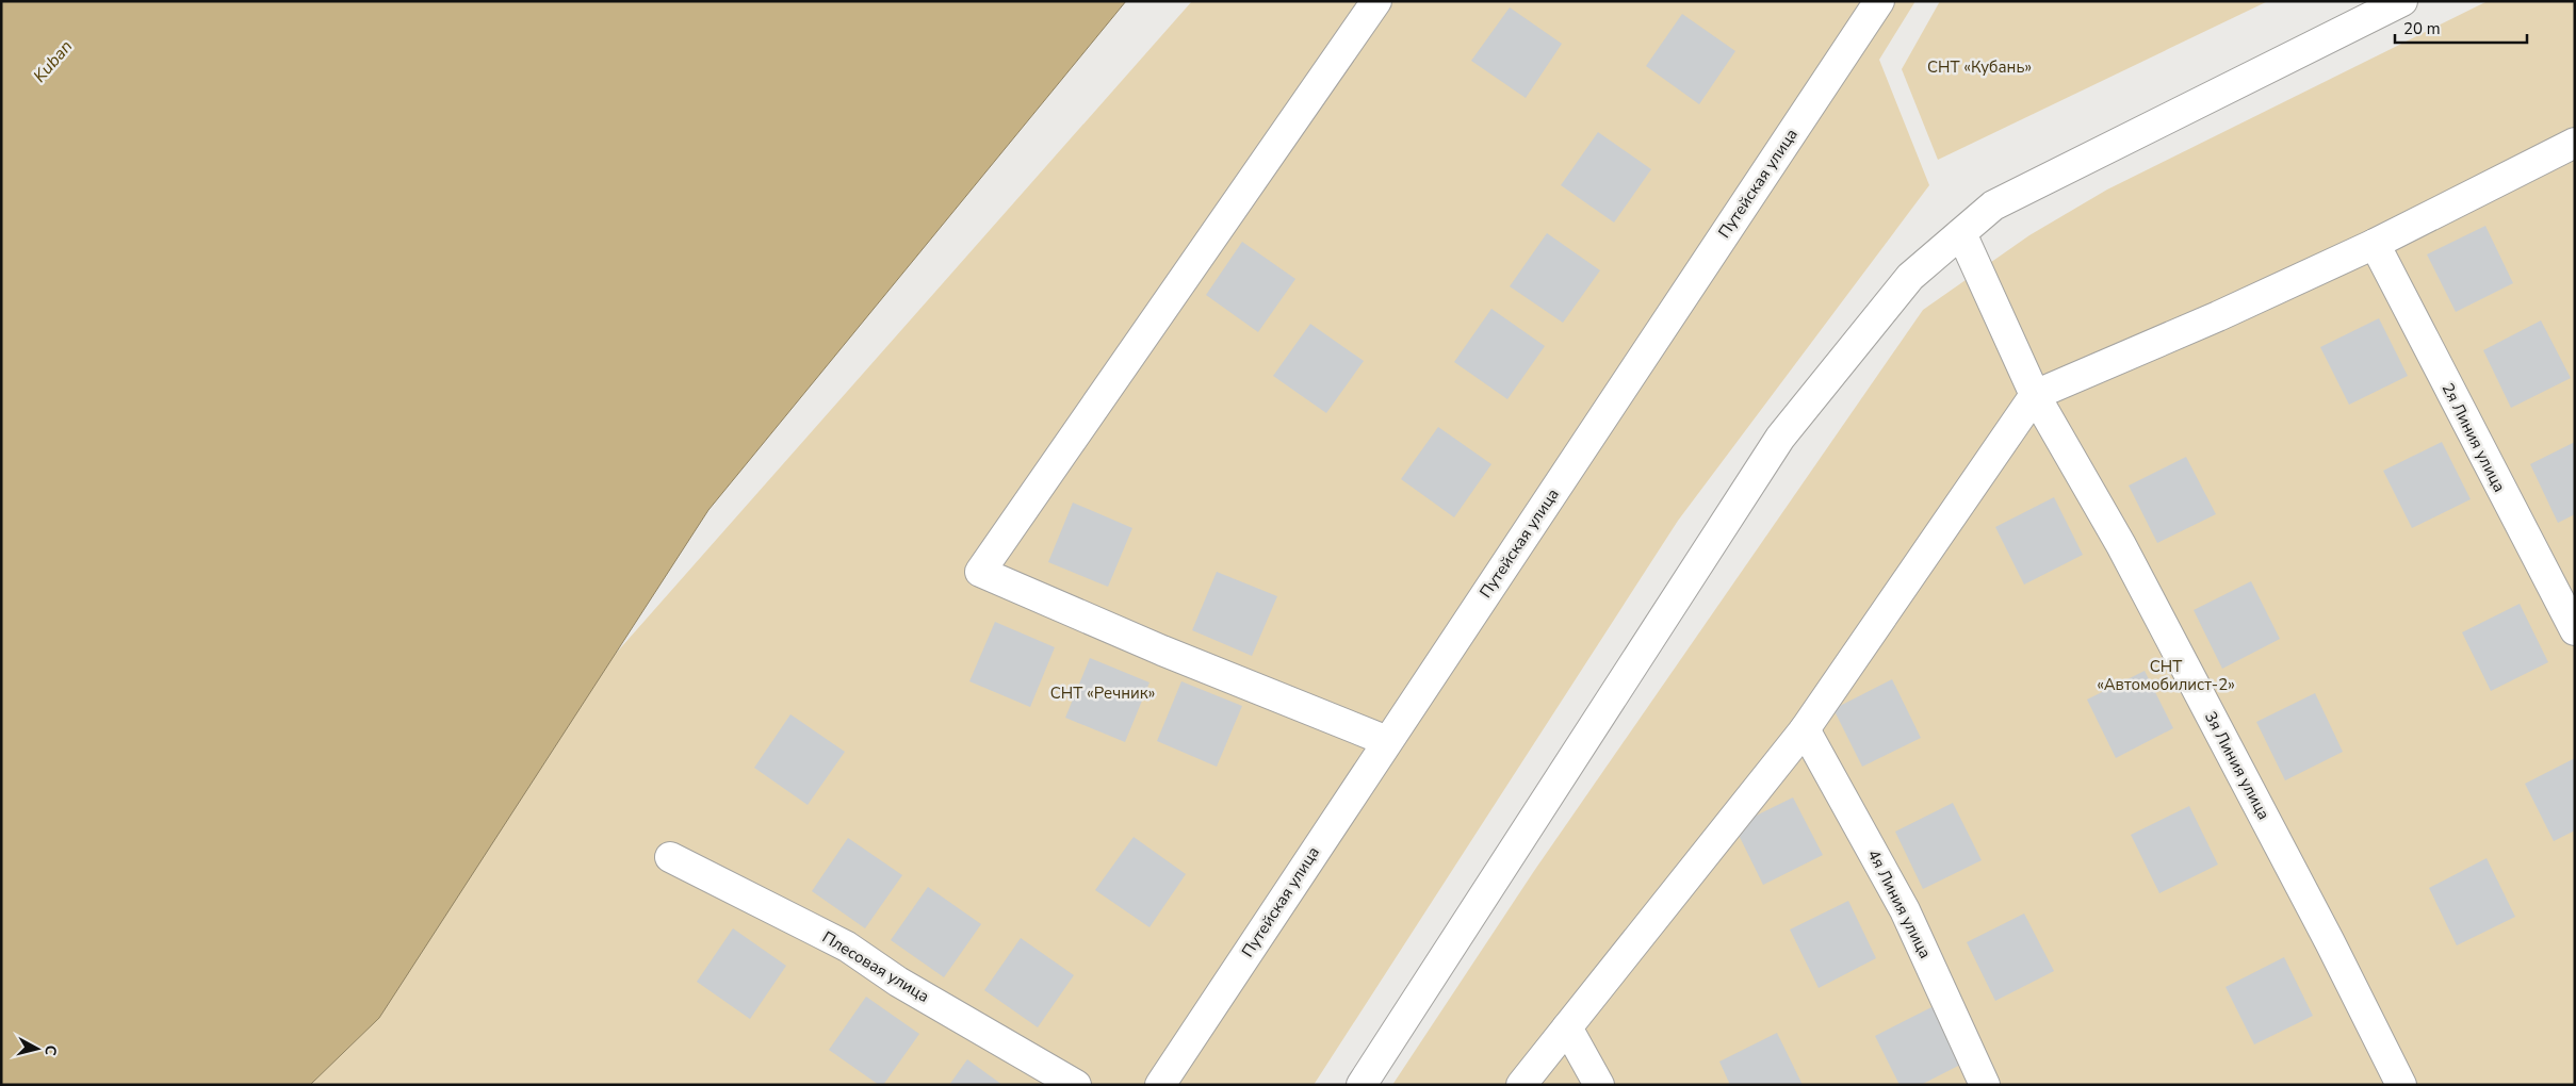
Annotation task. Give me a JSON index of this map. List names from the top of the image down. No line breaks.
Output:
{"streets":{"street":["Путейская улица","2я Линия улица","3я Линия улица","4я Линия улица","Плесовая улица"]},"water":["Kuban"],"parks":["СНТ «Кубань»","СНТ «Автомобилист-2»","СНТ «Речник»"],"scale_bar":"20 m","north":"right"}
